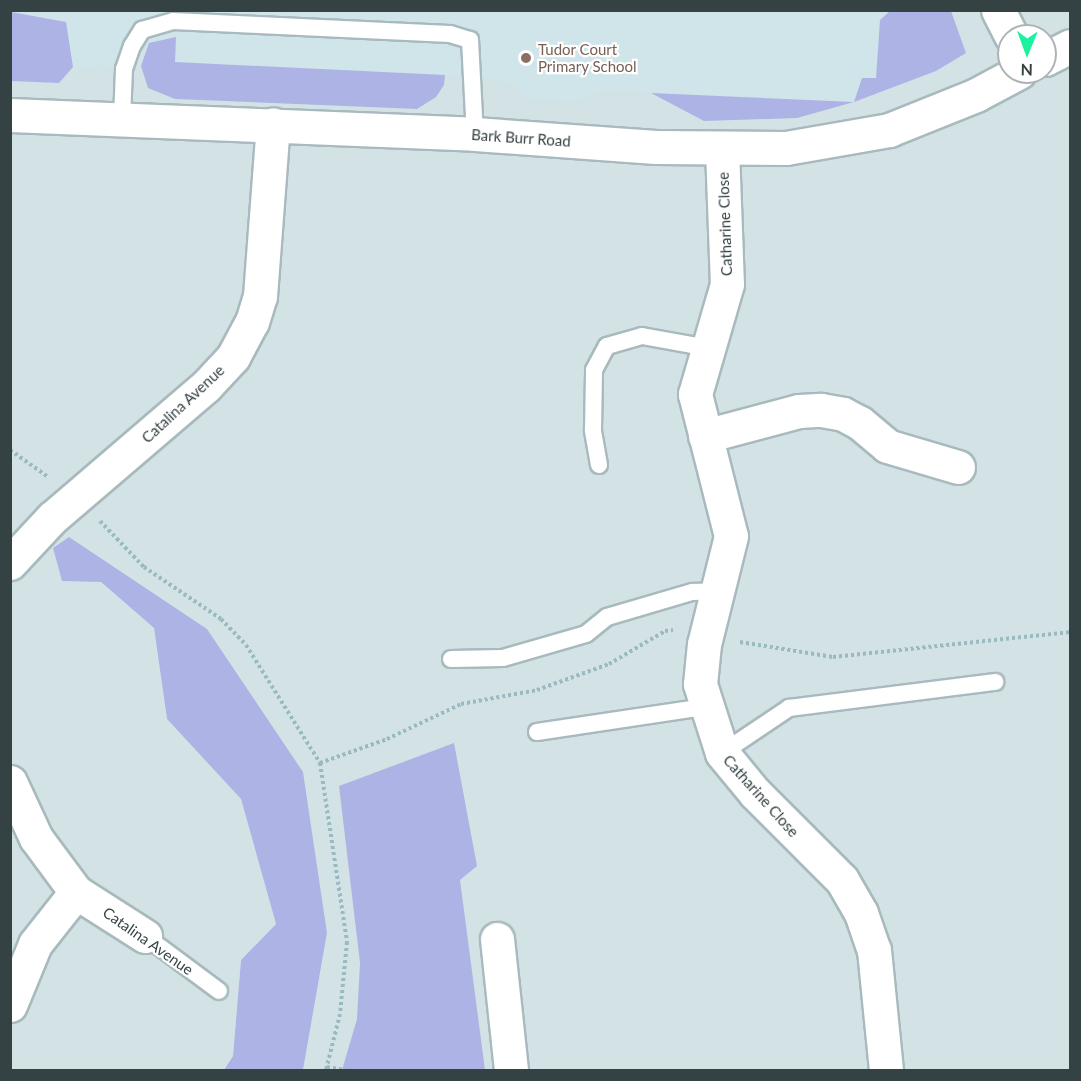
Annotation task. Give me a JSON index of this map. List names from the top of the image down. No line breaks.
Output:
{"streets":{"street":["Bark Burr Road","Catharine Close","Catalina Avenue"]},"crossings":[["Bark Burr Road","Catharine Close"],["Bark Burr Road","Catalina Avenue"]],"places":["Tudor Court Primary School"],"north":"bottom"}
